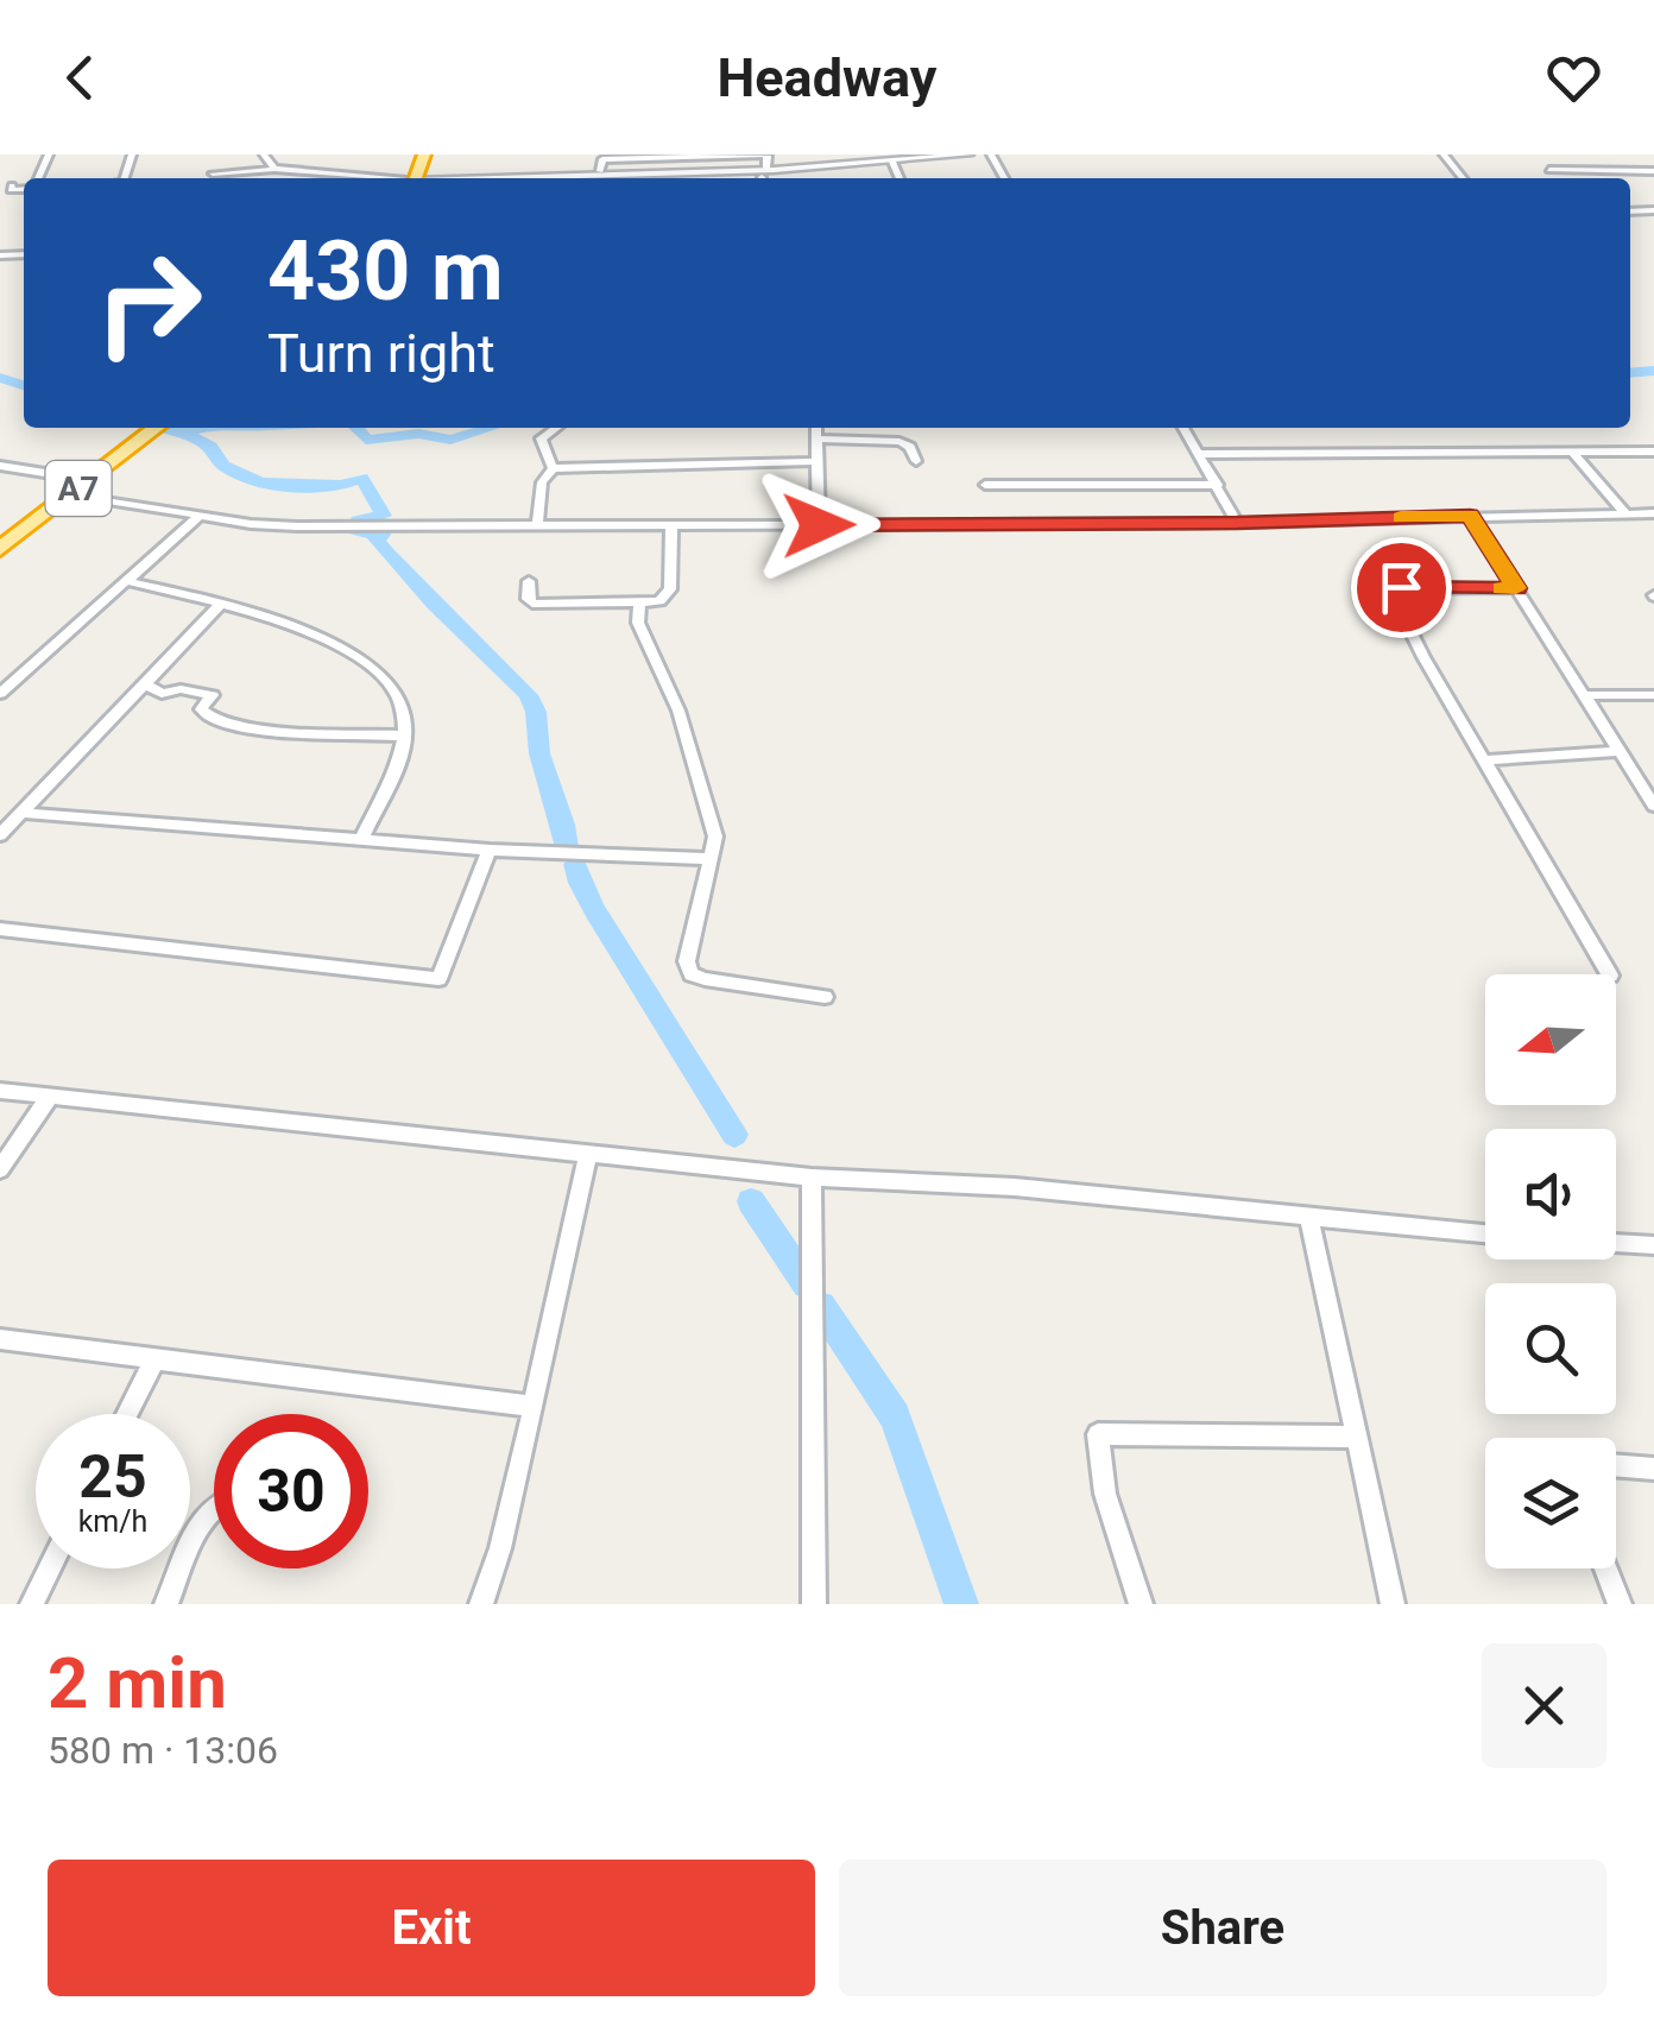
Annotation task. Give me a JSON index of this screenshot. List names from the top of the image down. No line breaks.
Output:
{"streets":{"highway":["A7"]},"north":"left","page":{"header":"Headway","turn":["430 m","Turn right"],"speed":"25 km/h","limit":"30","heading":["2 min","580 m · 13:06"],"buttons":["Exit","Share"]}}
